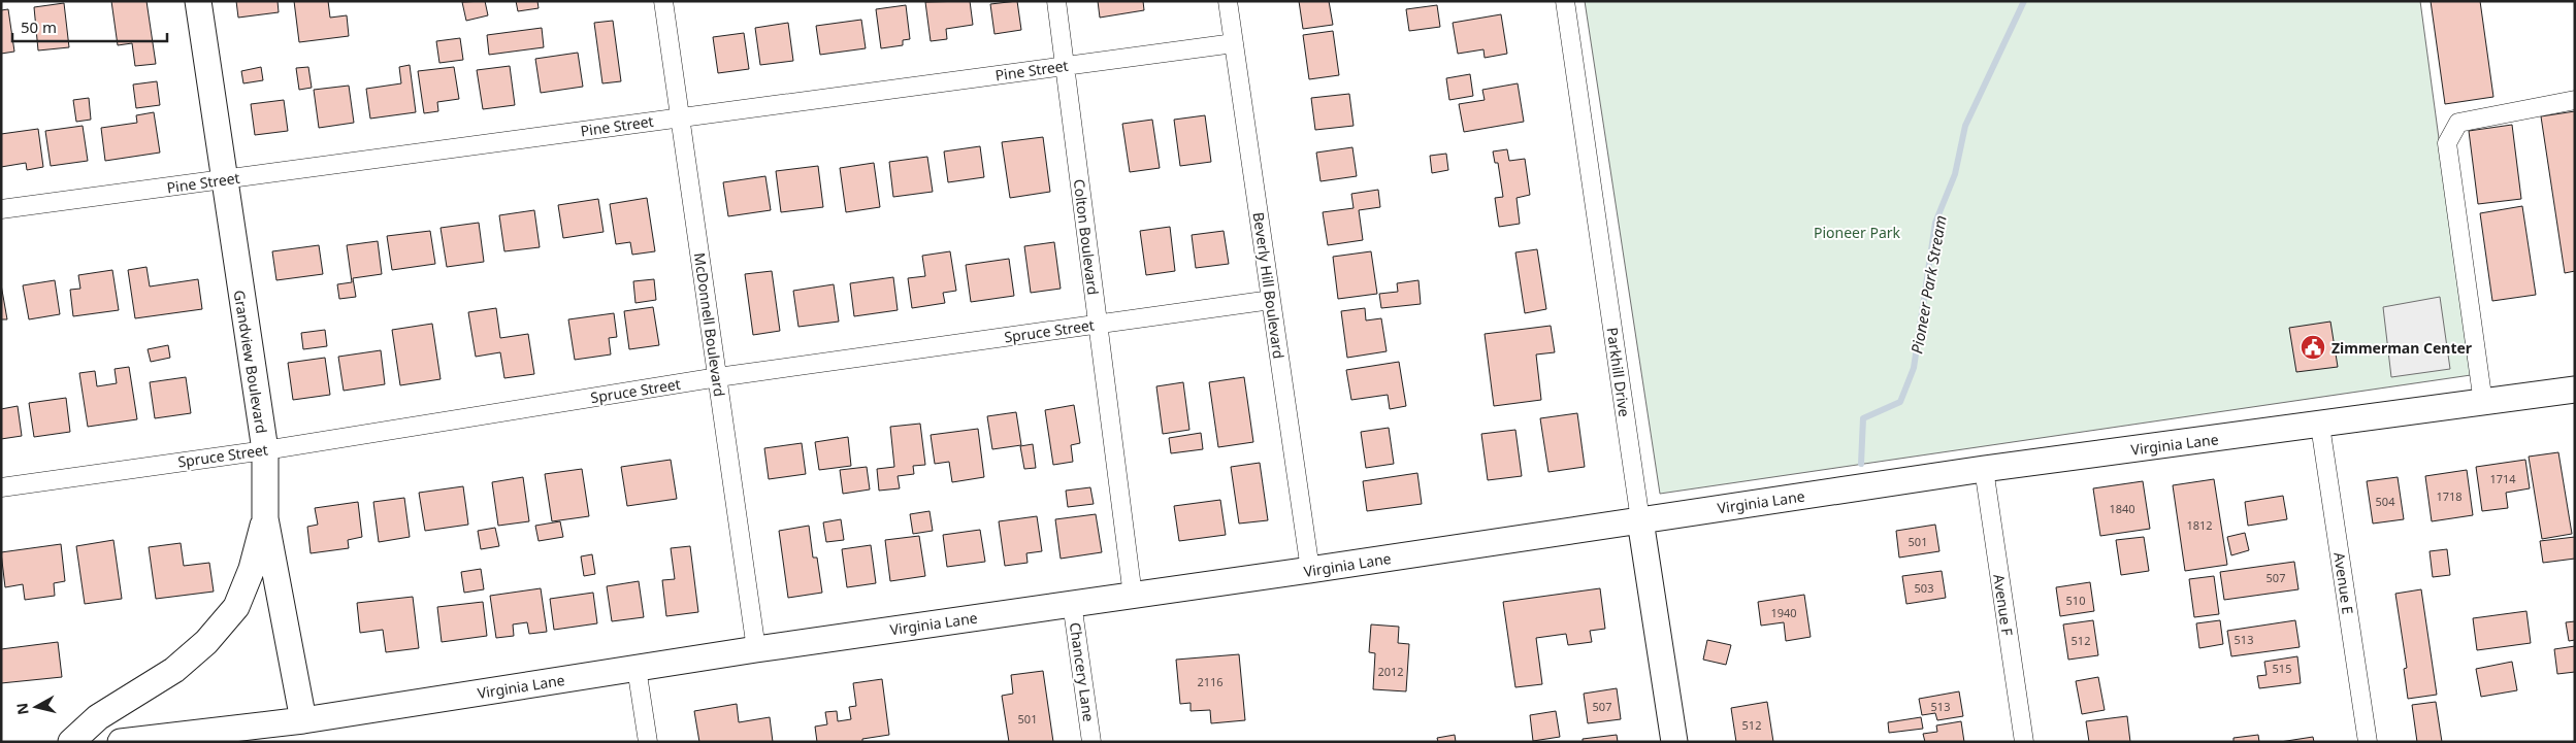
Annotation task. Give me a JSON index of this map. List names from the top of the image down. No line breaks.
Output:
{"streets":{"street":["Pine Street","Colton Boulevard","Beverly Hill Boulevard","McDonnell Boulevard","Spruce Street","Grandview Boulevard","Parkhill Drive","Virginia Lane","Avenue E","Avenue F","Chancery Lane"]},"crossings":[["Pine Street","Colton Boulevard"],["Pine Street","Beverly Hill Boulevard"],["Pine Street","McDonnell Boulevard"],["Pine Street","Grandview Boulevard"],["Colton Boulevard","Spruce Street"],["Colton Boulevard","Virginia Lane"],["Beverly Hill Boulevard","Spruce Street"],["Beverly Hill Boulevard","Virginia Lane"],["McDonnell Boulevard","Spruce Street"],["McDonnell Boulevard","Virginia Lane"],["Spruce Street","Grandview Boulevard"],["Grandview Boulevard","Virginia Lane"],["Parkhill Drive","Virginia Lane"],["Virginia Lane","Avenue E"],["Virginia Lane","Avenue F"],["Virginia Lane","Chancery Lane"]],"water":["Pioneer Park Stream"],"parks":["Pioneer Park"],"places":{"public building":["Zimmerman Center"]},"house_numbers":["1714","1718","504","1840","1812","501","507","503","510","1940","513","512","515","2012","2116","507","513","501","512"],"scale_bar":"50 m","north":"left"}
